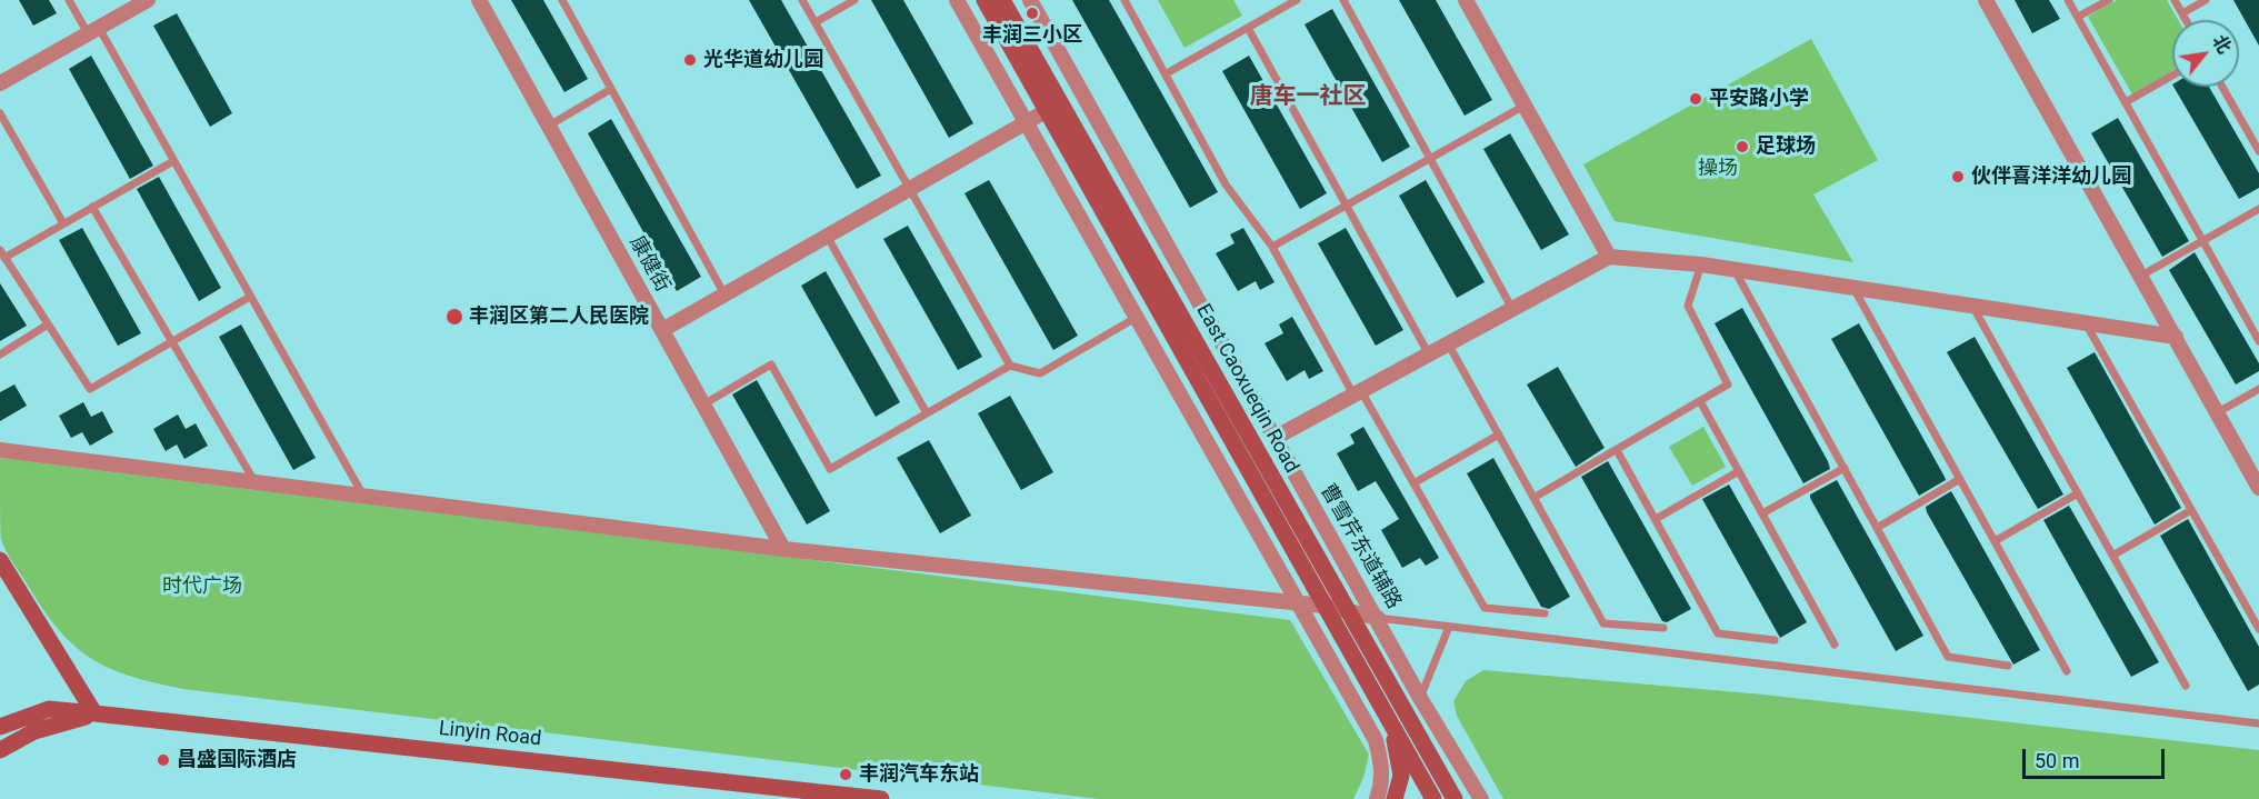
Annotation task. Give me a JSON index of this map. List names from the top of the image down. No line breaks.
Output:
{"streets":{"main road":["East Caoxueqin Road","Linyin Road"],"street":["康健街","曹雪芹东道辅路"]},"districts":["唐车一社区"],"parks":["操场","时代广场"],"places":["丰润三小区","光华道幼儿园","平安路小学","足球场","伙伴喜洋洋幼儿园","丰润区第二人民医院","昌盛国际酒店","丰润汽车东站"],"scale_bar":"50 m","north":"top right"}
